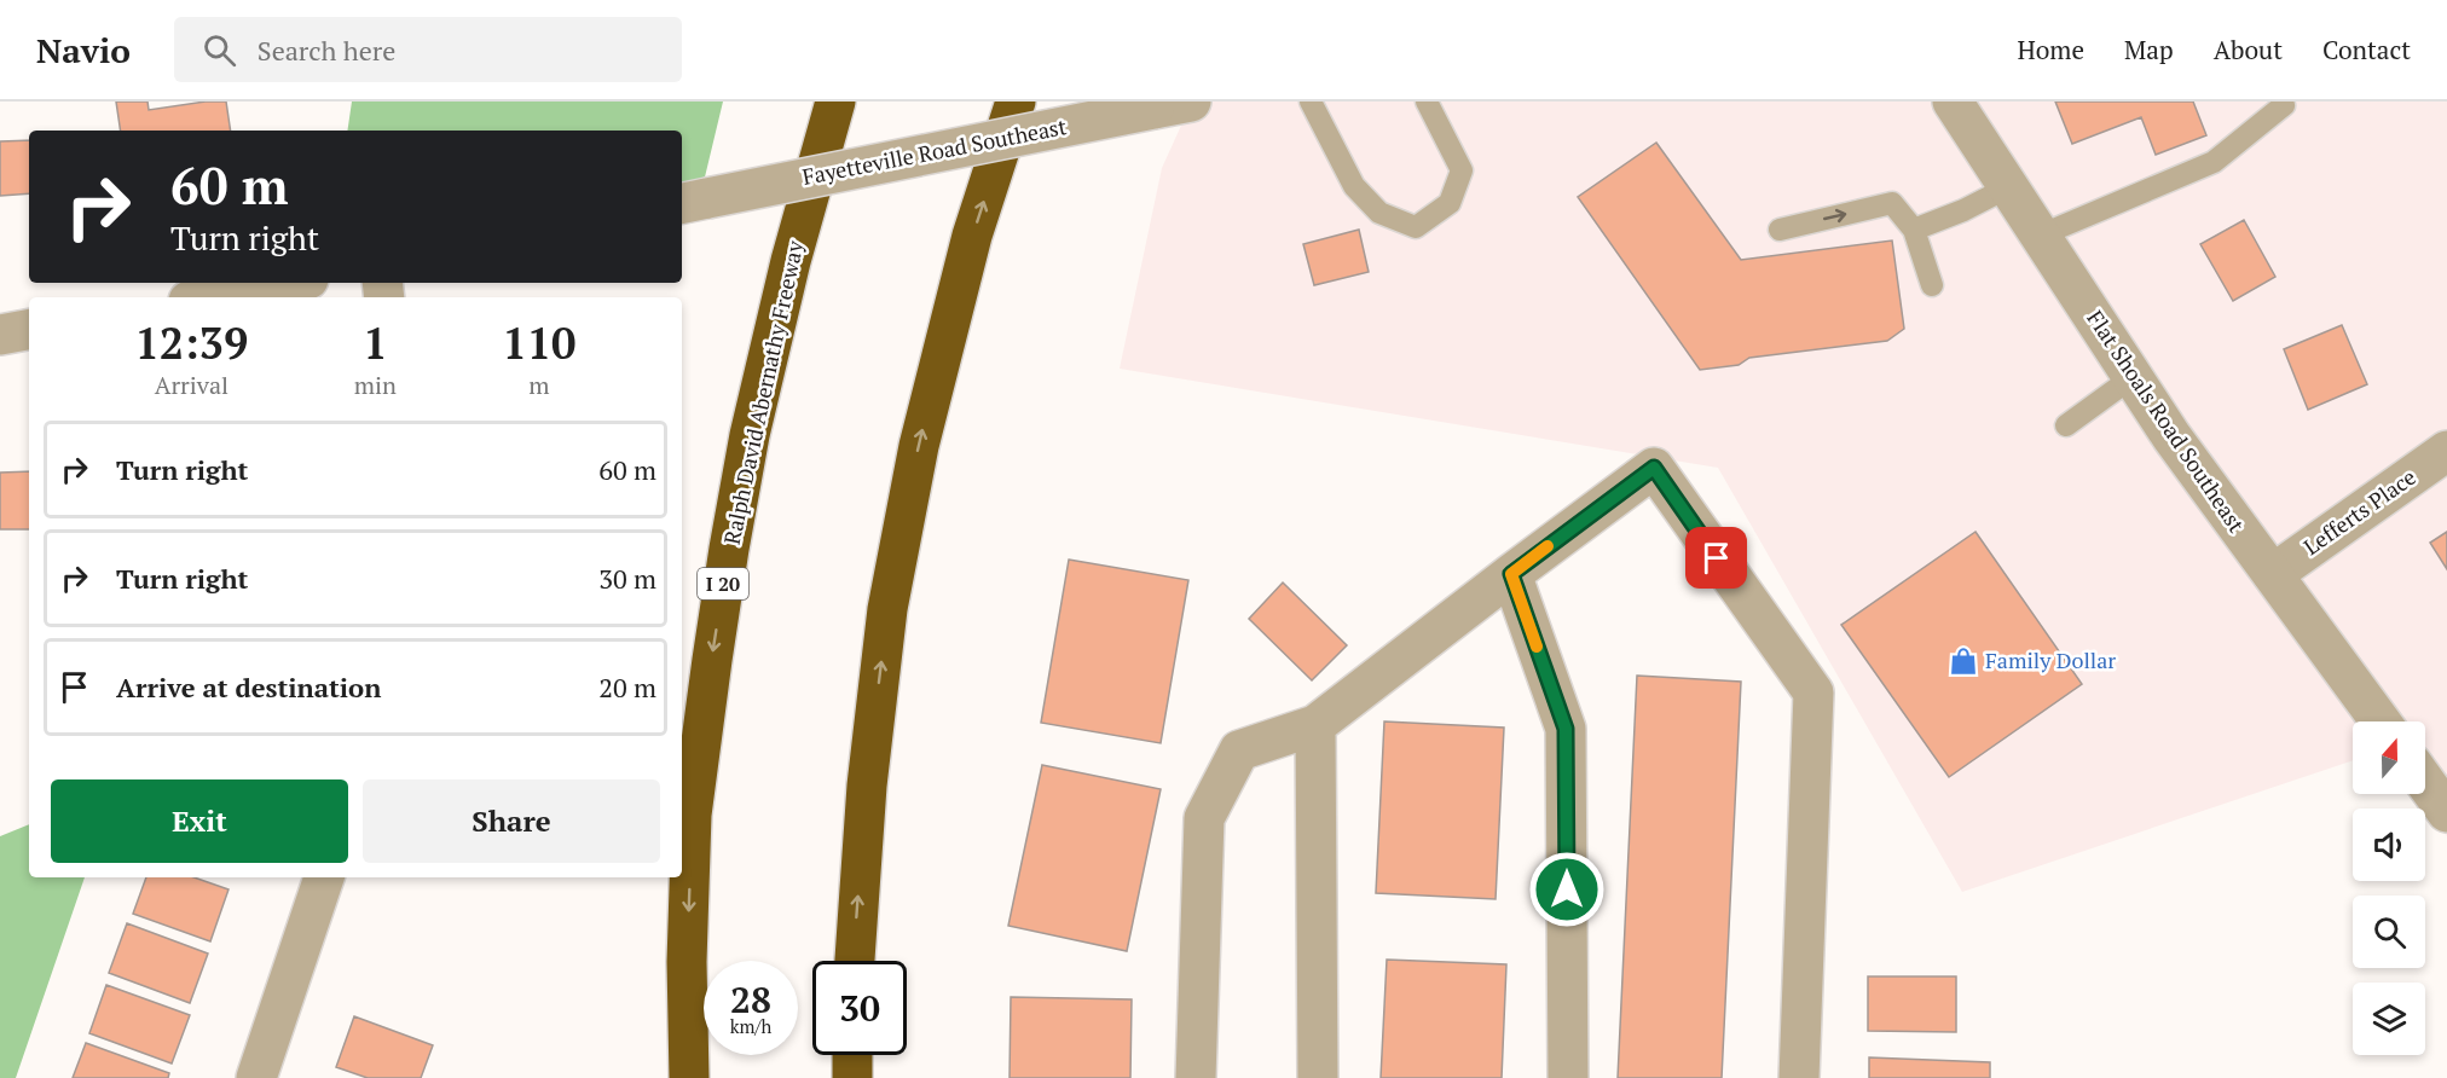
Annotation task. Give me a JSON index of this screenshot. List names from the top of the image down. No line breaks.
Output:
{"streets":{"highway":["Ralph David Abernathy Freeway","I 20"],"street":["Fayetteville Road Southeast","Flat Shoals Road Southeast","Lefferts Place"]},"crossings":[["Flat Shoals Road Southeast","Lefferts Place"]],"places":{"shop":["Family Dollar"]},"north":"top","page":{"header":"Navio","search":"Search here","nav":["Home","Map","About","Contact"],"turn":["60 m","Turn right"],"eta":["12:39","Arrival","1","min","110","m"],"list":[{"name":"Turn right","value":"60 m"},{"name":"Turn right","value":"30 m"},{"name":"Arrive at destination","value":"20 m"}],"buttons":["Exit","Share"],"speed":"28 km/h","limit":"30"}}
